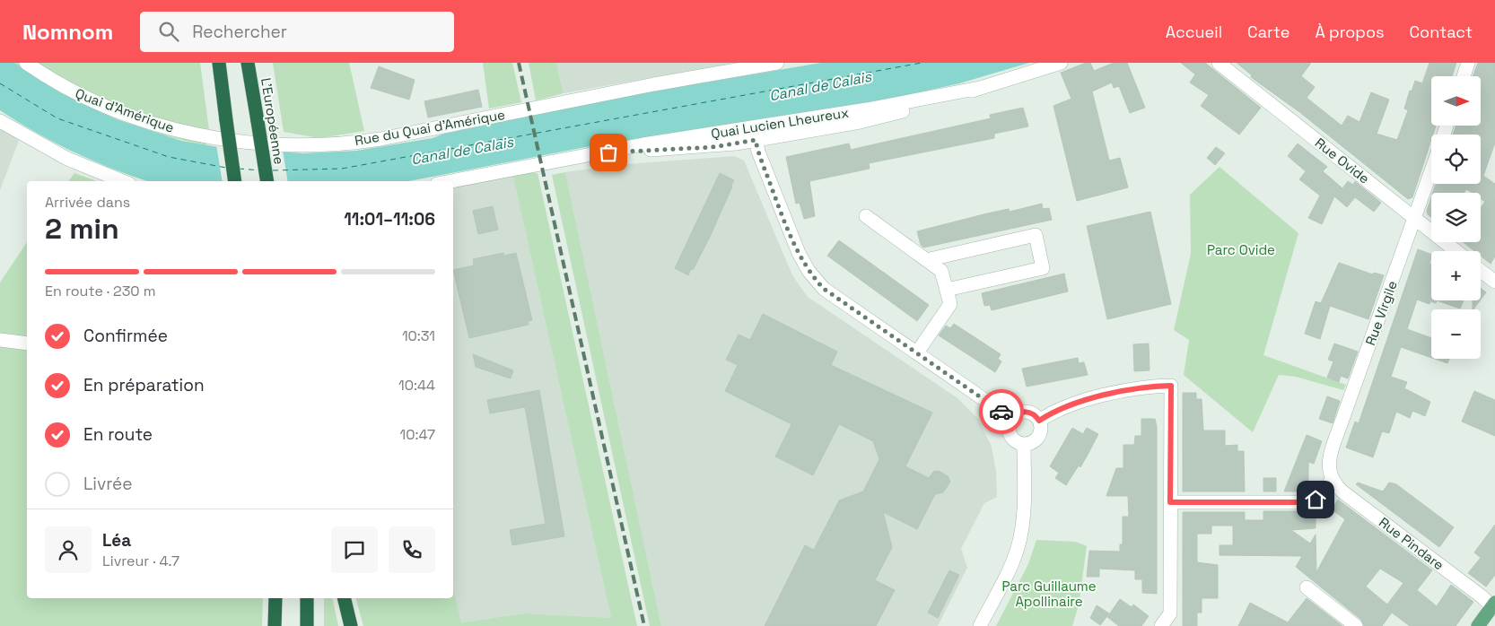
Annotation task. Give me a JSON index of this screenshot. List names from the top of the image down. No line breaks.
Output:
{"streets":{"highway":["L'Européenne"],"street":["Quai d'Amérique","Quai Lucien Lheureux","Rue du Quai d'Amérique","Rue Ovide","Rue Virgile","Rue Pindare"]},"crossings":[["Quai d'Amérique","Rue du Quai d'Amérique"],["Rue Ovide","Rue Virgile"],["Rue Virgile","Rue Pindare"]],"water":["Canal de Calais"],"parks":["Parc Ovide","Parc Guillaume Apollinaire"],"north":"right","page":{"header":"Nomnom","search":"Rechercher","nav":["Accueil","Carte","À propos","Contact"],"map_buttons":["+","−"],"heading":["2 min","Arrivée dans","11:01–11:06"],"panel":["Léa","Livreur · 4.7"],"bar":"En route · 230 m","list":[["Confirmée","10:31"],["En préparation","10:44"],["En route","10:47"],"Livrée"]}}
